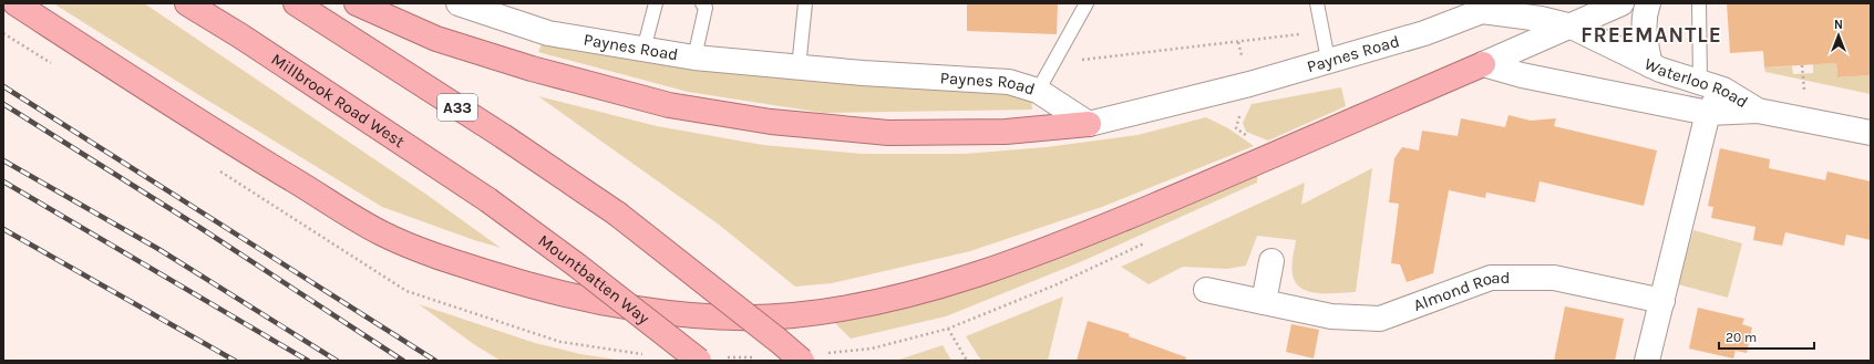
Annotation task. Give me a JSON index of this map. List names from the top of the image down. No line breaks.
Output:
{"streets":{"highway":["Millbrook Road West","A33","Mountbatten Way"],"street":["Paynes Road","Waterloo Road","Almond Road"]},"crossings":[["Paynes Road","Waterloo Road"],["Millbrook Road West","Mountbatten Way"]],"districts":["FREEMANTLE"],"scale_bar":"20 m","north":"top"}
